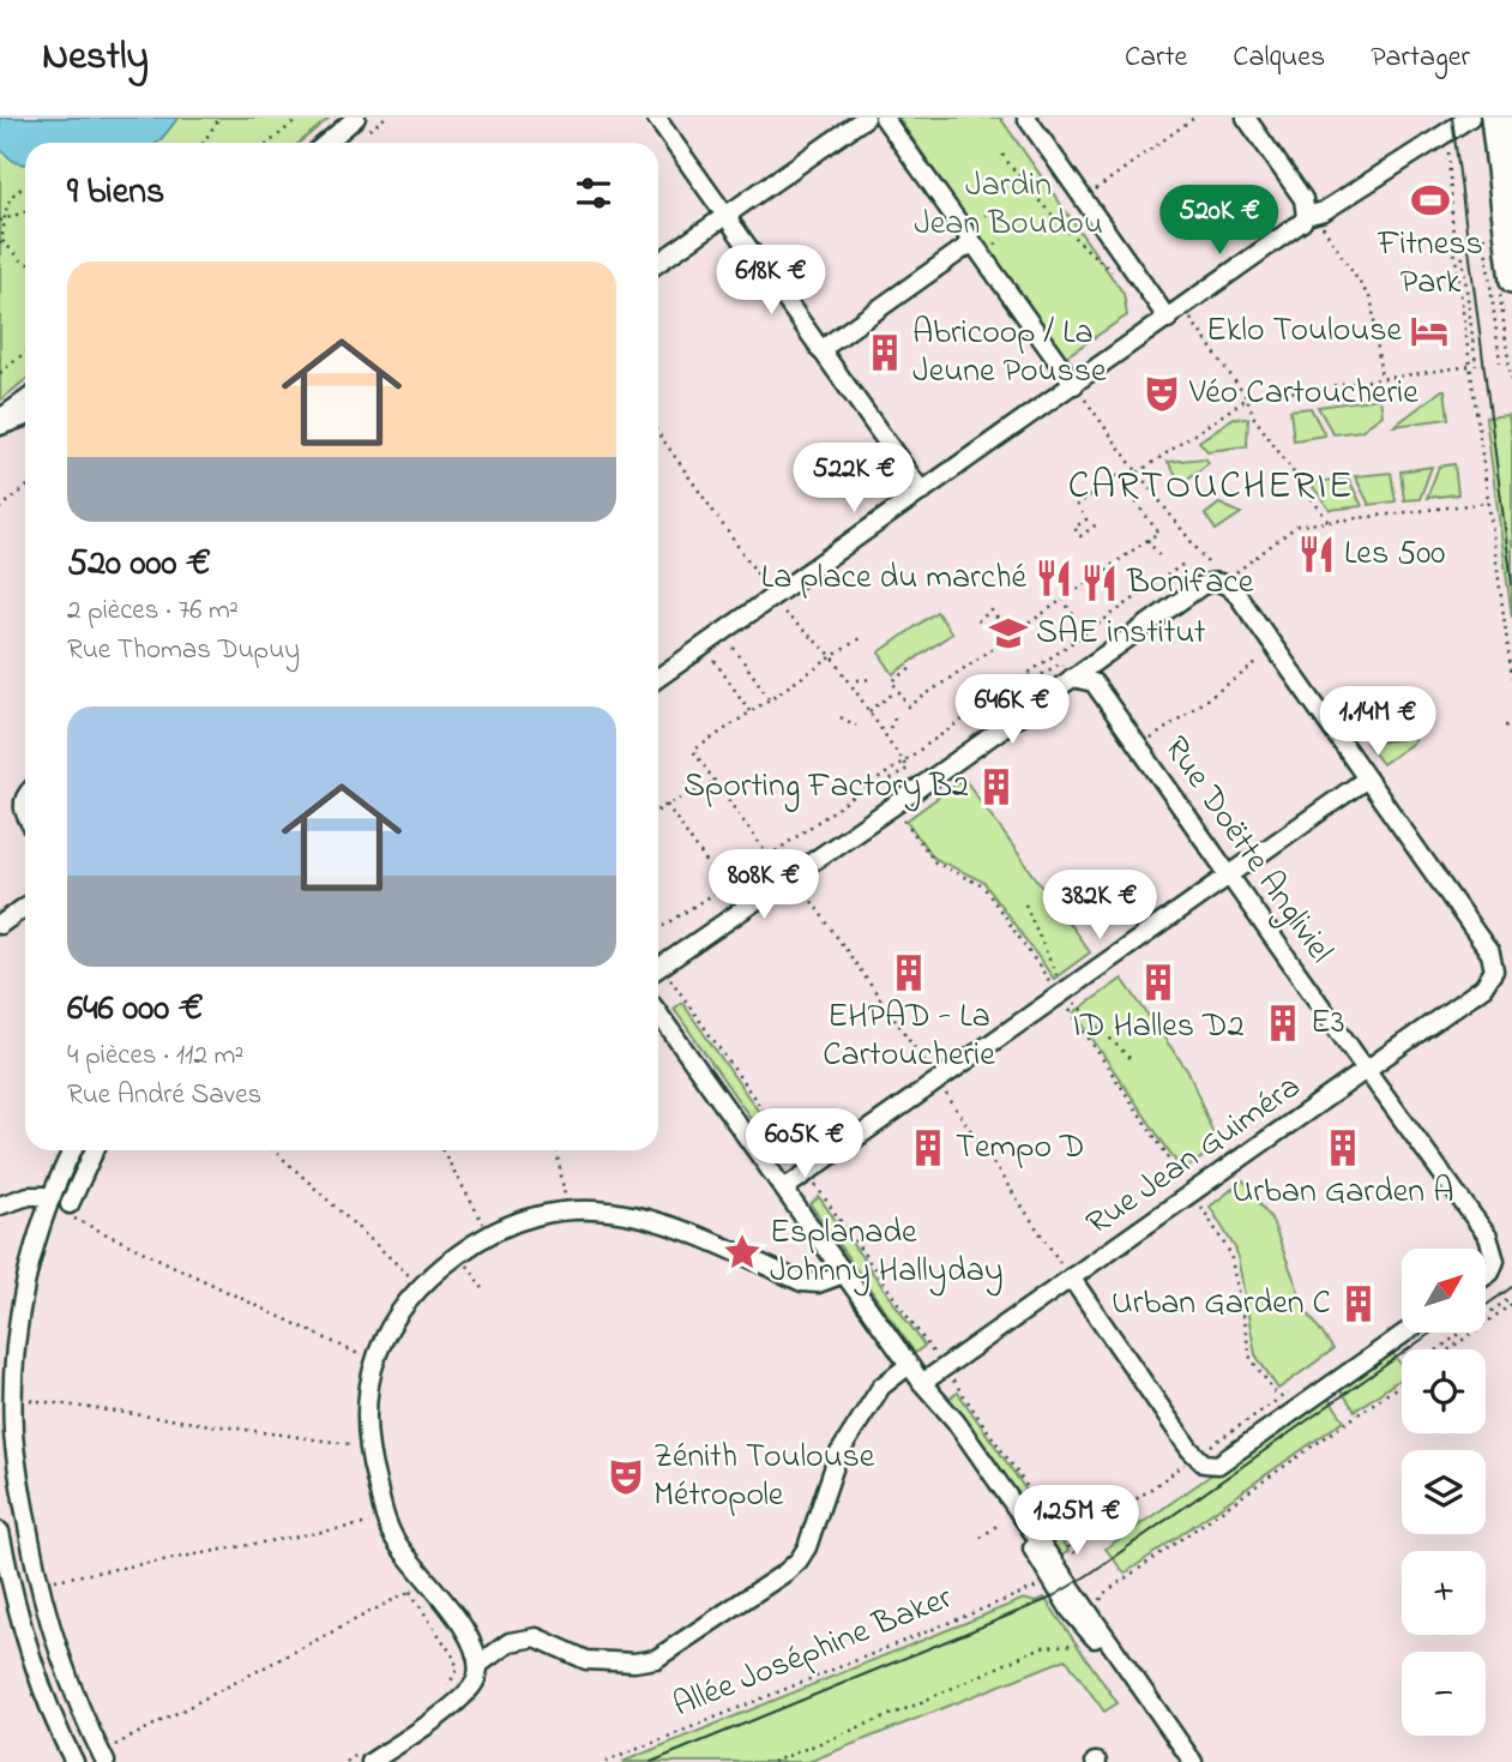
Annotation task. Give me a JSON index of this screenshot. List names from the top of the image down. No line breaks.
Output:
{"streets":{"street":["Rue Doëtte Angliviel","Rue Jean Guiméra"],"path":["Allée Joséphine Baker"]},"crossings":[["Rue Doëtte Angliviel","Rue Jean Guiméra"]],"districts":["CARTOUCHERIE"],"parks":["Jardin Jean Boudou"],"places":{"sports":["Fitness Park"],"hotel":["Eklo Toulouse"],"building":["Abricoop / La Jeune Pousse","Sporting Factory B2","EHPAD - La Cartoucherie","ID Halles D2","E3","Tempo D","Urban Garden A","Urban Garden C"],"theatre":["Véo Cartoucherie","Zénith Toulouse Métropole"],"restaurant":["Les 500","La place du marché","Boniface"],"school or university":["SAE institut"],"place":["Esplanade Johnny Hallyday"]},"north":"top right","page":{"header":"Nestly","nav":["Carte","Calques","Partager"],"heading":"9 biens","price":["520K €","618K €","522K €","646K €","1.14M €","808K €","382K €","605K €","1.25M €"],"list":[{"name":"520 000 €","note":"2 pièces · 76 m² · Rue Thomas Dupuy"},{"name":"646 000 €","note":"4 pièces · 112 m² · Rue André Saves"}],"map_buttons":["+","−"]}}
